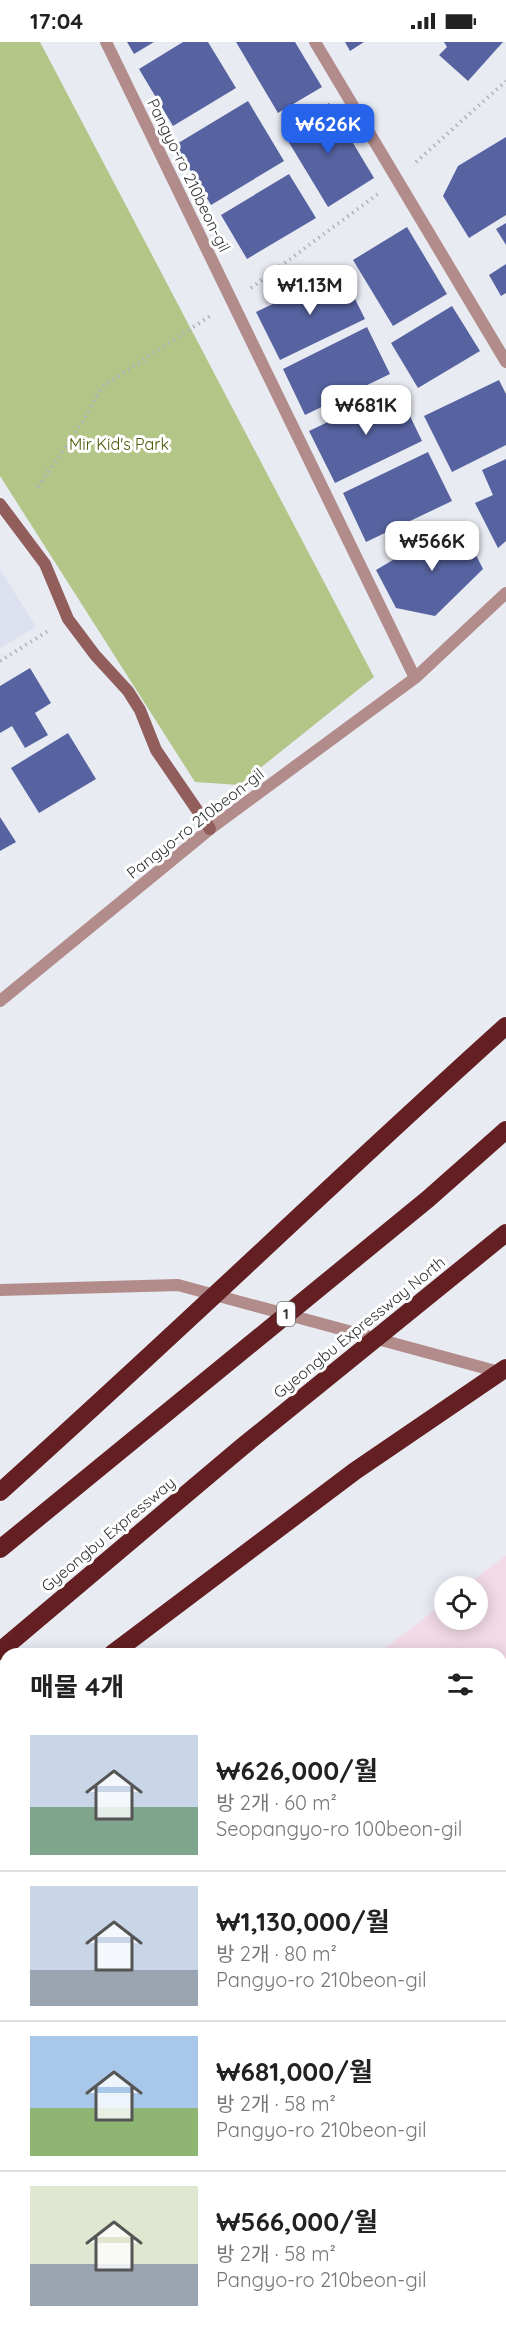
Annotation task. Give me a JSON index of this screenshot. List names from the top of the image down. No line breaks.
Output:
{"streets":{"highway":["1","Gyeongbu Expressway North","Gyeongbu Expressway"],"street":["Pangyo-ro 210beon-gil"]},"crossings":[["Gyeongbu Expressway North","Gyeongbu Expressway"]],"parks":["Mir Kid's Park"],"page":{"status":"17:04","price":["₩626K","₩1.13M","₩681K","₩566K"],"heading":"매물 4개","list":[{"name":"₩626,000/월","note":"방 2개 · 60 m² · Seopangyo-ro 100beon-gil"},{"name":"₩1,130,000/월","note":"방 2개 · 80 m² · Pangyo-ro 210beon-gil"},{"name":"₩681,000/월","note":"방 2개 · 58 m² · Pangyo-ro 210beon-gil"},{"name":"₩566,000/월","note":"방 2개 · 58 m² · Pangyo-ro 210beon-gil"}]}}
